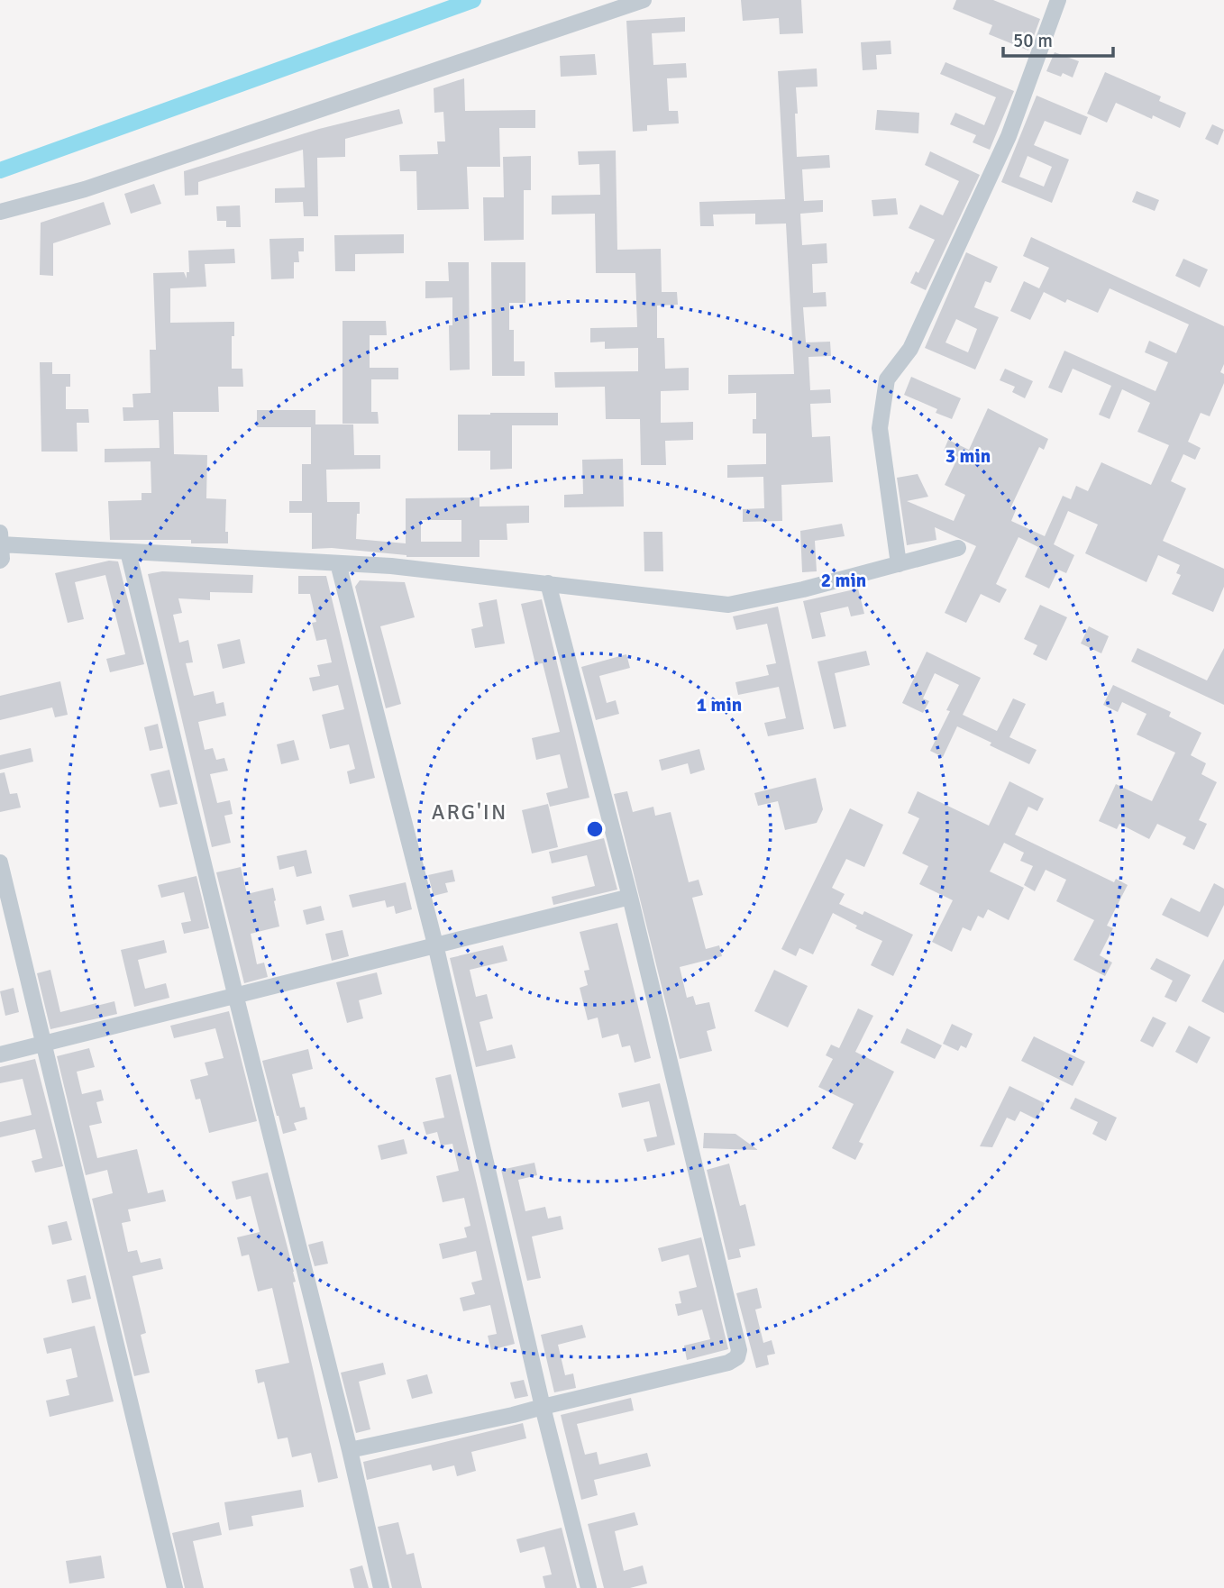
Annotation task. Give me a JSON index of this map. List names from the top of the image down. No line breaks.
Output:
{"districts":["ARG'IN"],"scale_bar":"50 m","rings":["3 min","2 min","1 min"]}
